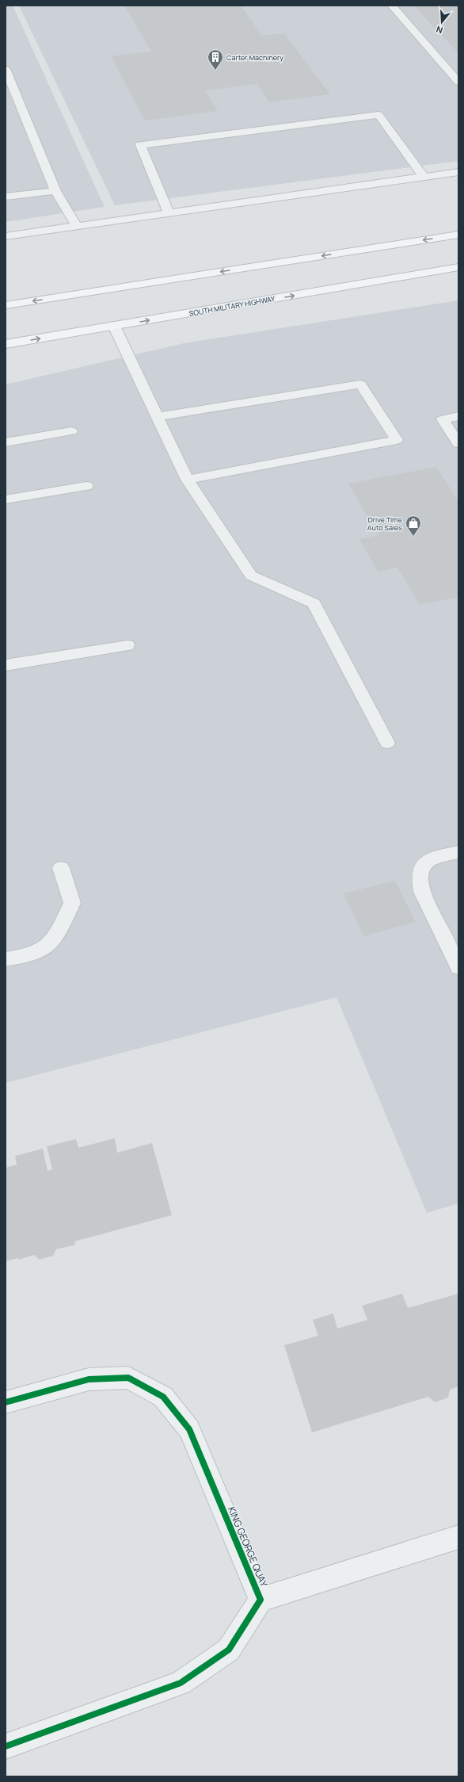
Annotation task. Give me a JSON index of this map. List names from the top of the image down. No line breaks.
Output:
{"streets":{"main road":["SOUTH MILITARY HIGHWAY"],"street":["KING GEORGE QUAY"]},"places":{"building":["Carter Machinery"],"shop":["Drive Time Auto Sales"]},"north":"bottom"}
